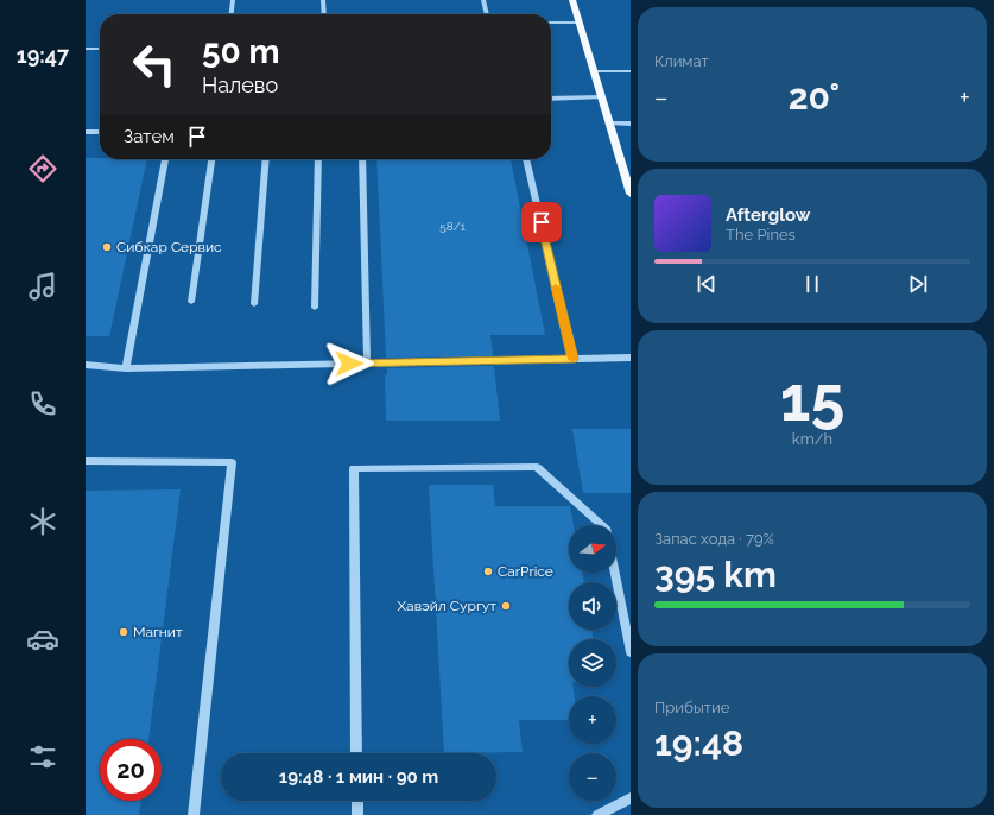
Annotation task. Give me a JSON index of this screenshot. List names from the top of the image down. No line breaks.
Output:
{"places":["Сибкар Сервис","CarPrice","Хавэйл Сургут","Магнит"],"house_numbers":["58/1"],"north":"right","page":{"tabs":"19:47","tile":["Климат",["15","km/h"],["Запас хода · 79%","395 km"],["Прибытие","19:48"]],"turn":["50 m","Налево"],"heat":["−","20°","+"],"then":"Затем","song":["Afterglow","The Pines"],"map_buttons":["+","−"],"limit":"20","trip":"19:48 · 1 мин · 90 m"}}
